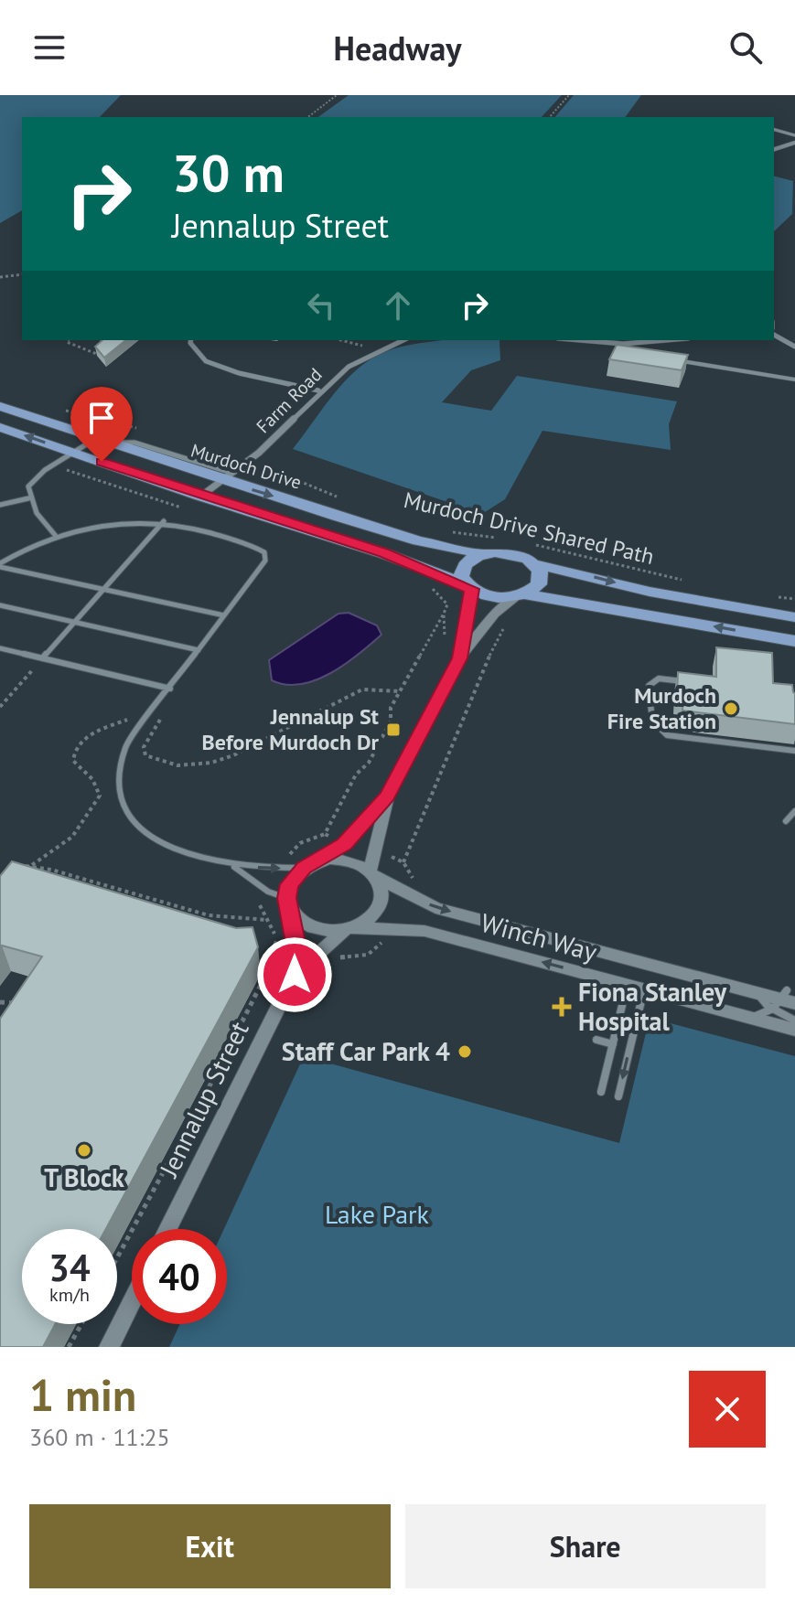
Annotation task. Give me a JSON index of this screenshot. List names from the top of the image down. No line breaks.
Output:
{"streets":{"main road":["Murdoch Drive"],"street":["Farm Road","Winch Way","Jennalup Street"],"path":["Murdoch Drive Shared Path"]},"crossings":[["Farm Road","Murdoch Drive"],["Murdoch Drive","Jennalup Street"],["Winch Way","Jennalup Street"]],"parks":["Lake Park"],"places":{"other":["Murdoch Fire Station","Staff Car Park 4","T Block"],"transit":["Jennalup St Before Murdoch Dr"],"health":["Fiona Stanley Hospital"]},"page":{"header":"Headway","turn":["30 m","Jennalup Street"],"speed":"34 km/h","limit":"40","heading":["1 min","360 m · 11:25"],"buttons":["Exit","Share"]}}
